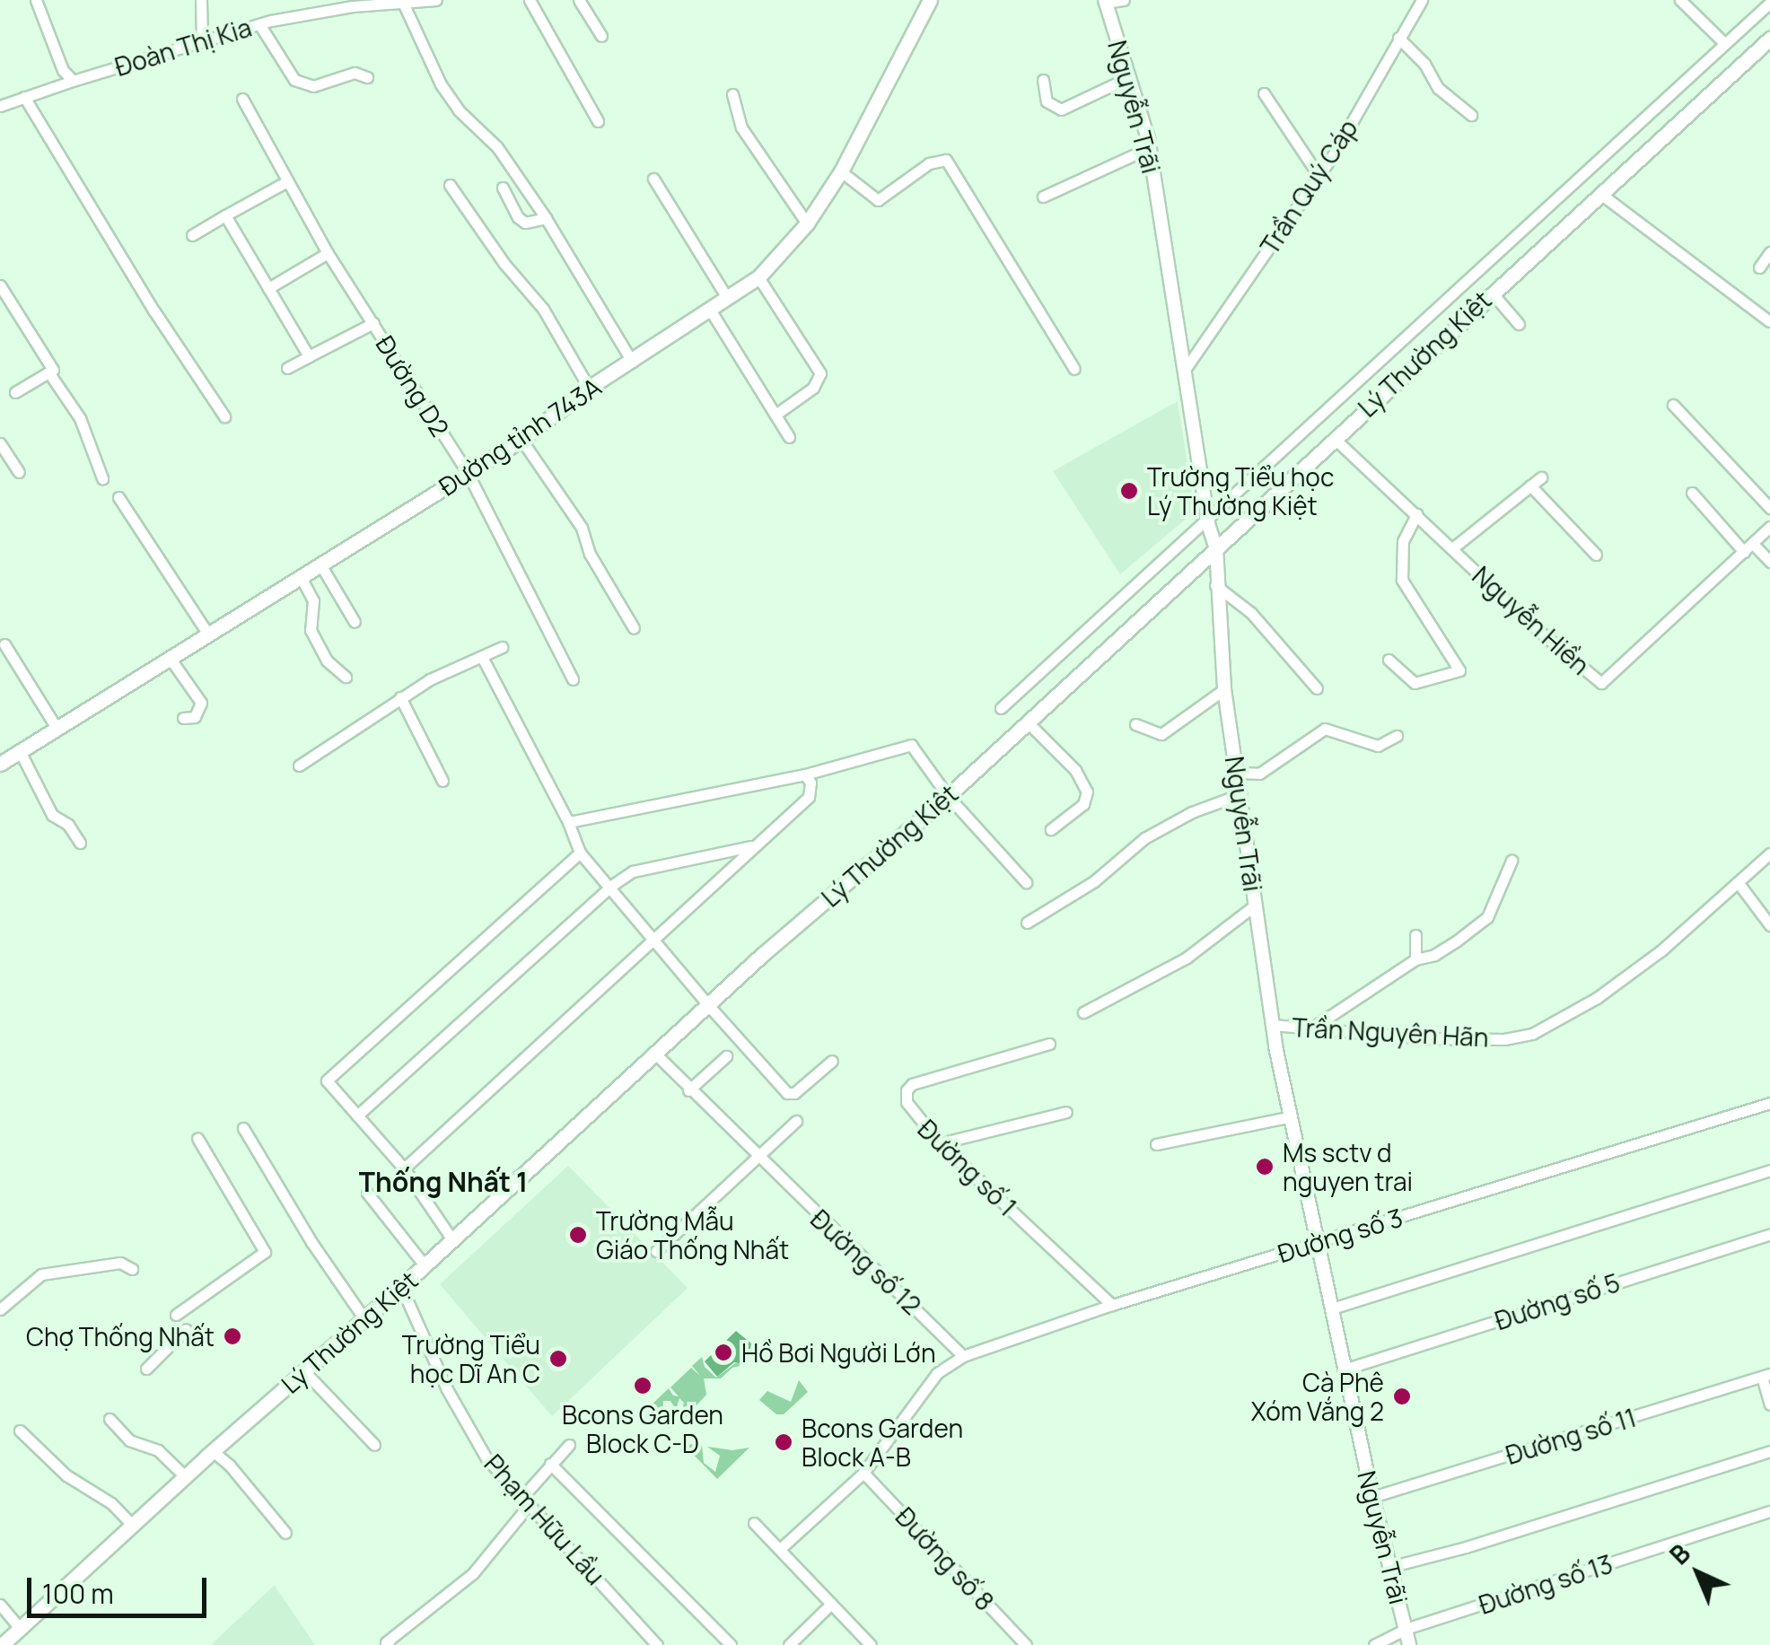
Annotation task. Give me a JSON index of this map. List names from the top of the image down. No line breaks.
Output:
{"streets":{"main road":["Lý Thường Kiệt","Đường tỉnh 743A"],"street":["Đoàn Thị Kia","Nguyễn Trãi","Trần Quý Cáp","Đường D2","Nguyễn Hiền","Trần Nguyên Hãn","Đường số 1","Đường số 3","Đường số 12","Đường số 5","Đường số 11","Phạm Hữu Lầu","Đường số 8","Đường số 13"]},"crossings":[["Nguyễn Trãi","Trần Quý Cáp"],["Nguyễn Trãi","Lý Thường Kiệt"],["Nguyễn Trãi","Trần Nguyên Hãn"],["Nguyễn Trãi","Đường số 3"],["Nguyễn Trãi","Đường số 5"],["Nguyễn Trãi","Đường số 11"],["Nguyễn Trãi","Đường số 13"],["Lý Thường Kiệt","Nguyễn Hiền"],["Lý Thường Kiệt","Đường số 12"],["Lý Thường Kiệt","Phạm Hữu Lầu"],["Đường D2","Đường tỉnh 743A"],["Đường số 1","Đường số 3"],["Đường số 3","Đường số 12"]],"districts":["Thống Nhất 1"],"places":["Trường Tiểu học Lý Thường Kiệt","Ms sctv d nguyen trai","Trường Mẫu Giáo Thống Nhất","Chợ Thống Nhất","Hồ Bơi Người Lớn","Trường Tiểu học Dĩ An C","Bcons Garden Block C-D","Cà Phê Xóm Vắng 2","Bcons Garden Block A-B"],"scale_bar":"100 m","north":"top left"}
